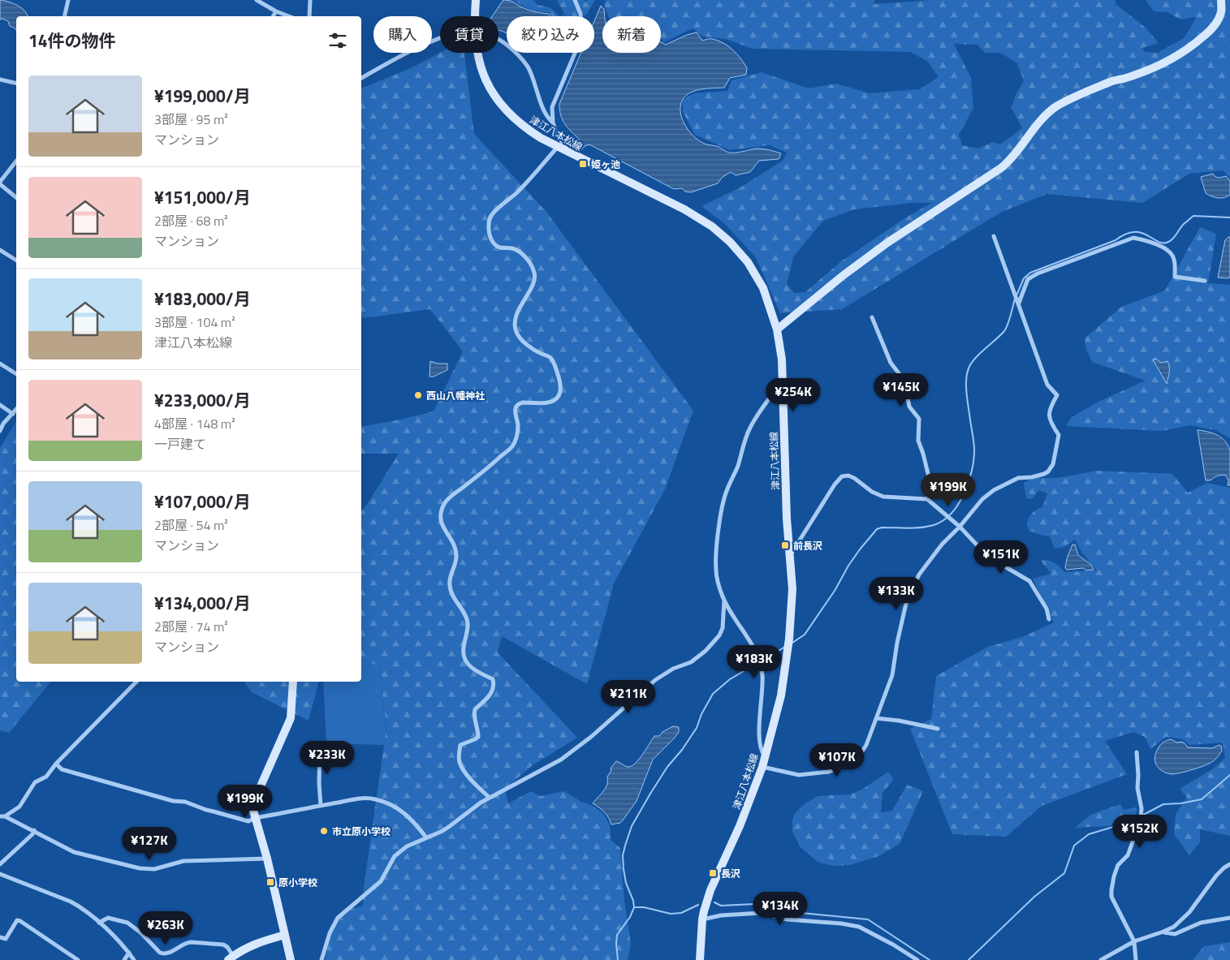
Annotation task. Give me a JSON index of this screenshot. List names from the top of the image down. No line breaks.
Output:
{"streets":{"main road":["津江八本松線"]},"places":{"transit":["姫ヶ池","前長沢","長沢","原小学校"],"other":["西山八幡神社","市立原小学校"]},"page":{"chip":["購入","賃貸","絞り込み","新着"],"heading":"14件の物件","list":[{"name":"¥199,000/月","note":"3部屋 · 95 m² · マンション"},{"name":"¥151,000/月","note":"2部屋 · 68 m² · マンション"},{"name":"¥183,000/月","note":"3部屋 · 104 m² · 津江八本松線"},{"name":"¥233,000/月","note":"4部屋 · 148 m² · 一戸建て"},{"name":"¥107,000/月","note":"2部屋 · 54 m² · マンション"},{"name":"¥134,000/月","note":"2部屋 · 74 m² · マンション"}],"price":["¥145K","¥254K","¥199K","¥151K","¥133K","¥183K","¥211K","¥233K","¥107K","¥199K","¥152K","¥127K","¥134K","¥263K"]}}
